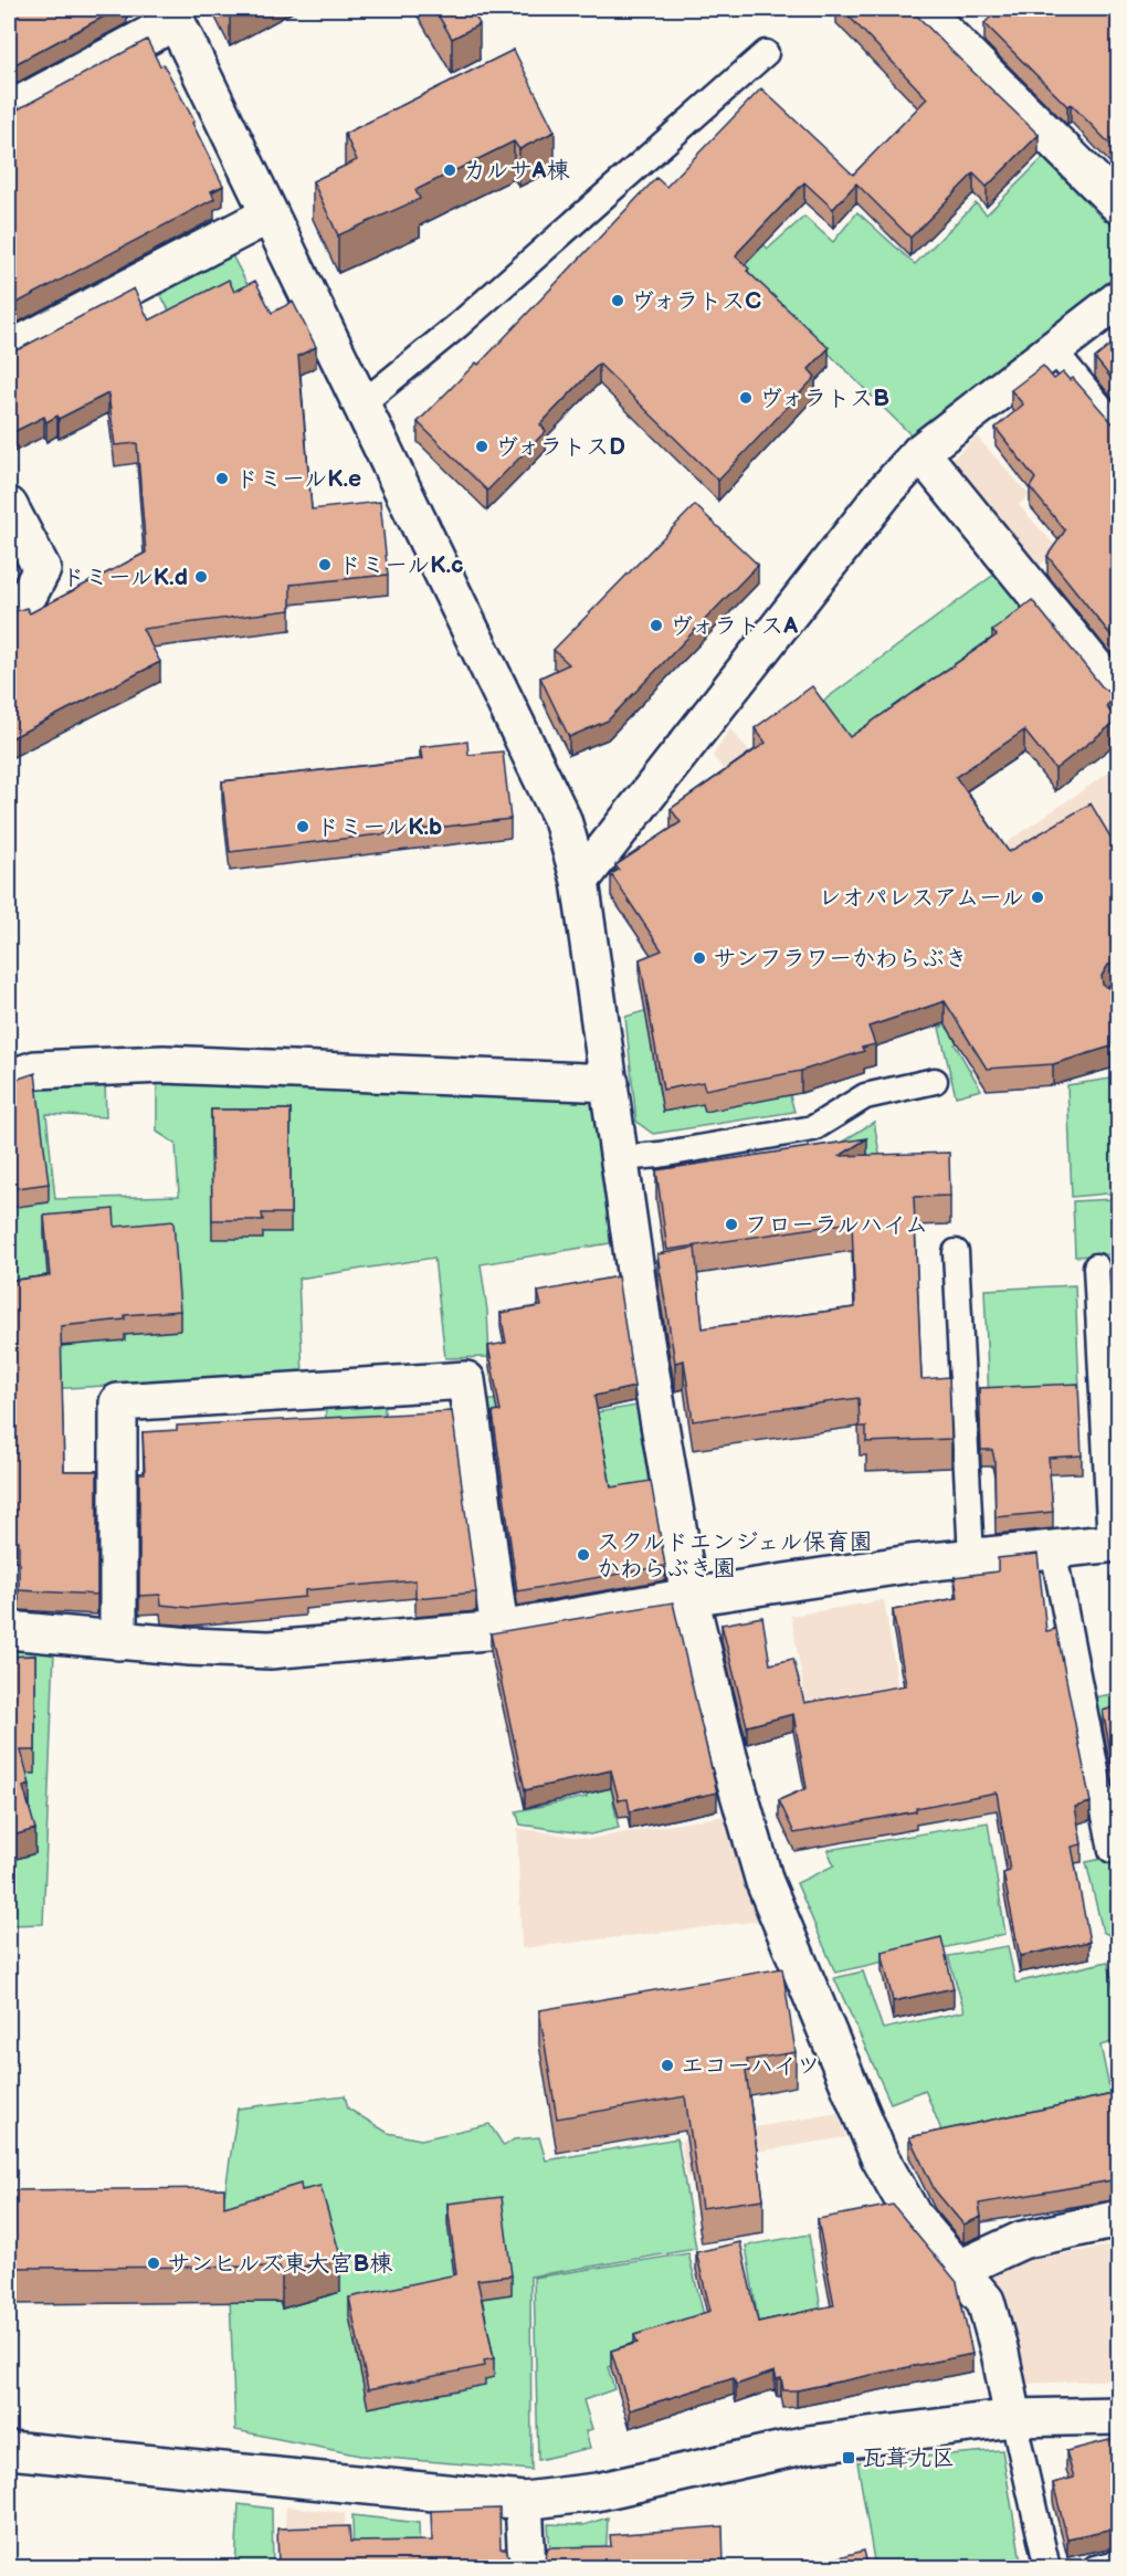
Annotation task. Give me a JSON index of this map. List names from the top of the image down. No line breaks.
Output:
{"places":{"other":["カルサA棟","ヴォラトスC","ヴォラトスB","ヴォラトスD","ドミールK.e","ドミールK.c","ドミールK.d","ヴォラトスA","ドミールK.b","レオパレスアムール","サンフラワーかわらぶき","フローラルハイム","スクルドエンジェル保育園 かわらぶき園","エコーハイツ","サンヒルズ東大宮B棟"],"transit":["瓦葺九区"]}}
